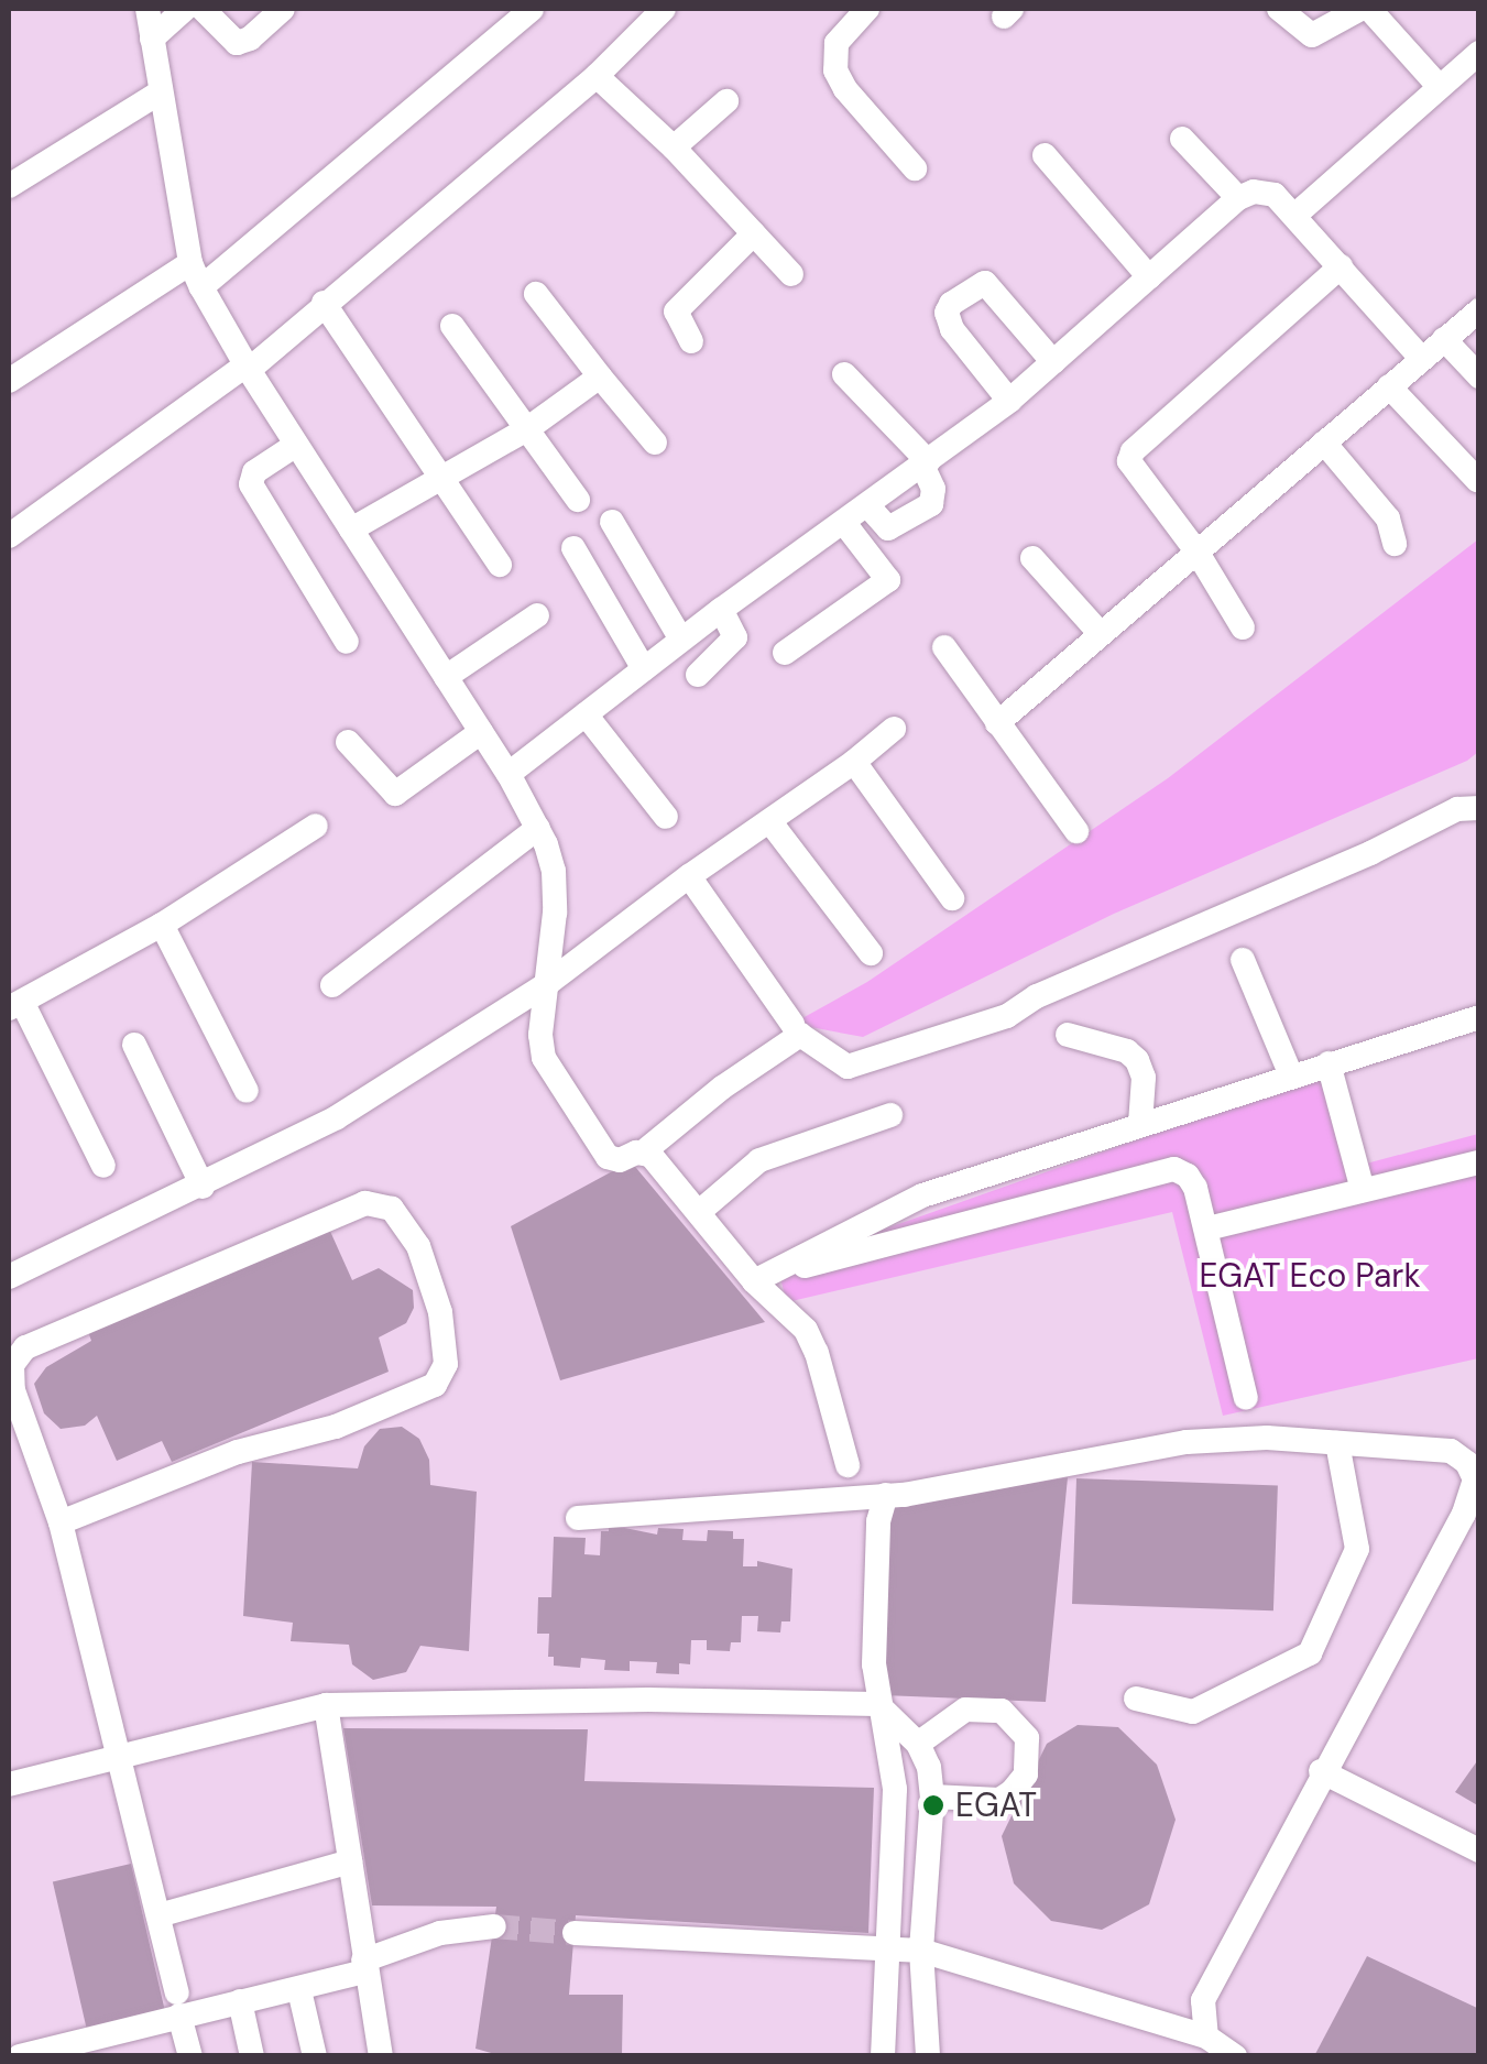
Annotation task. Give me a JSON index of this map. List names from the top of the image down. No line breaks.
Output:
{"parks":["EGAT Eco Park"],"places":["EGAT"]}
